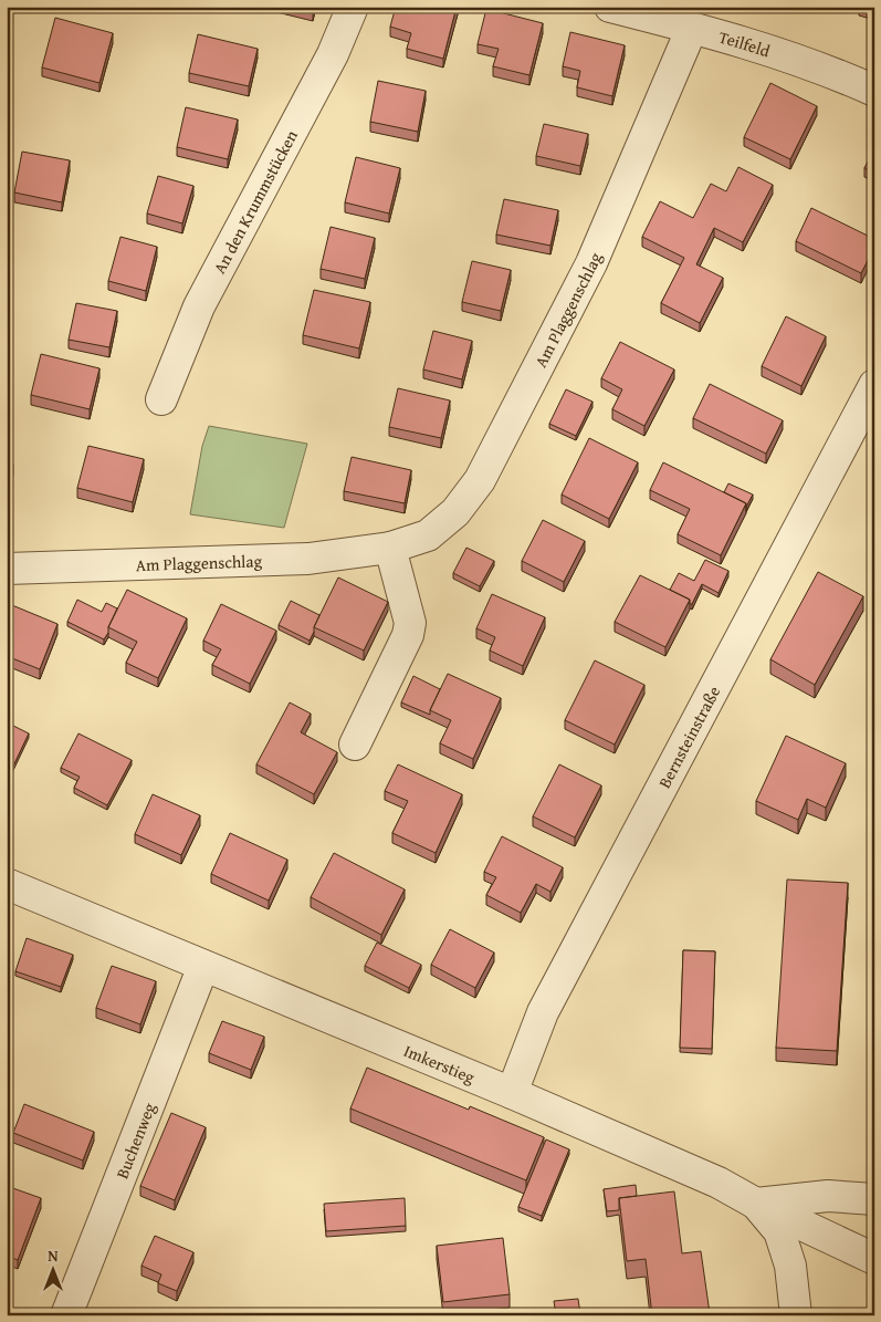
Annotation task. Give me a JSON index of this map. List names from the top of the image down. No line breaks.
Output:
{"streets":{"street":["Teilfeld","An den Krummstücken","Am Plaggenschlag","Bernsteinstraße","Imkerstieg","Buchenweg"]},"crossings":[["Teilfeld","Am Plaggenschlag"],["Bernsteinstraße","Imkerstieg"],["Imkerstieg","Buchenweg"]],"north":"top"}
